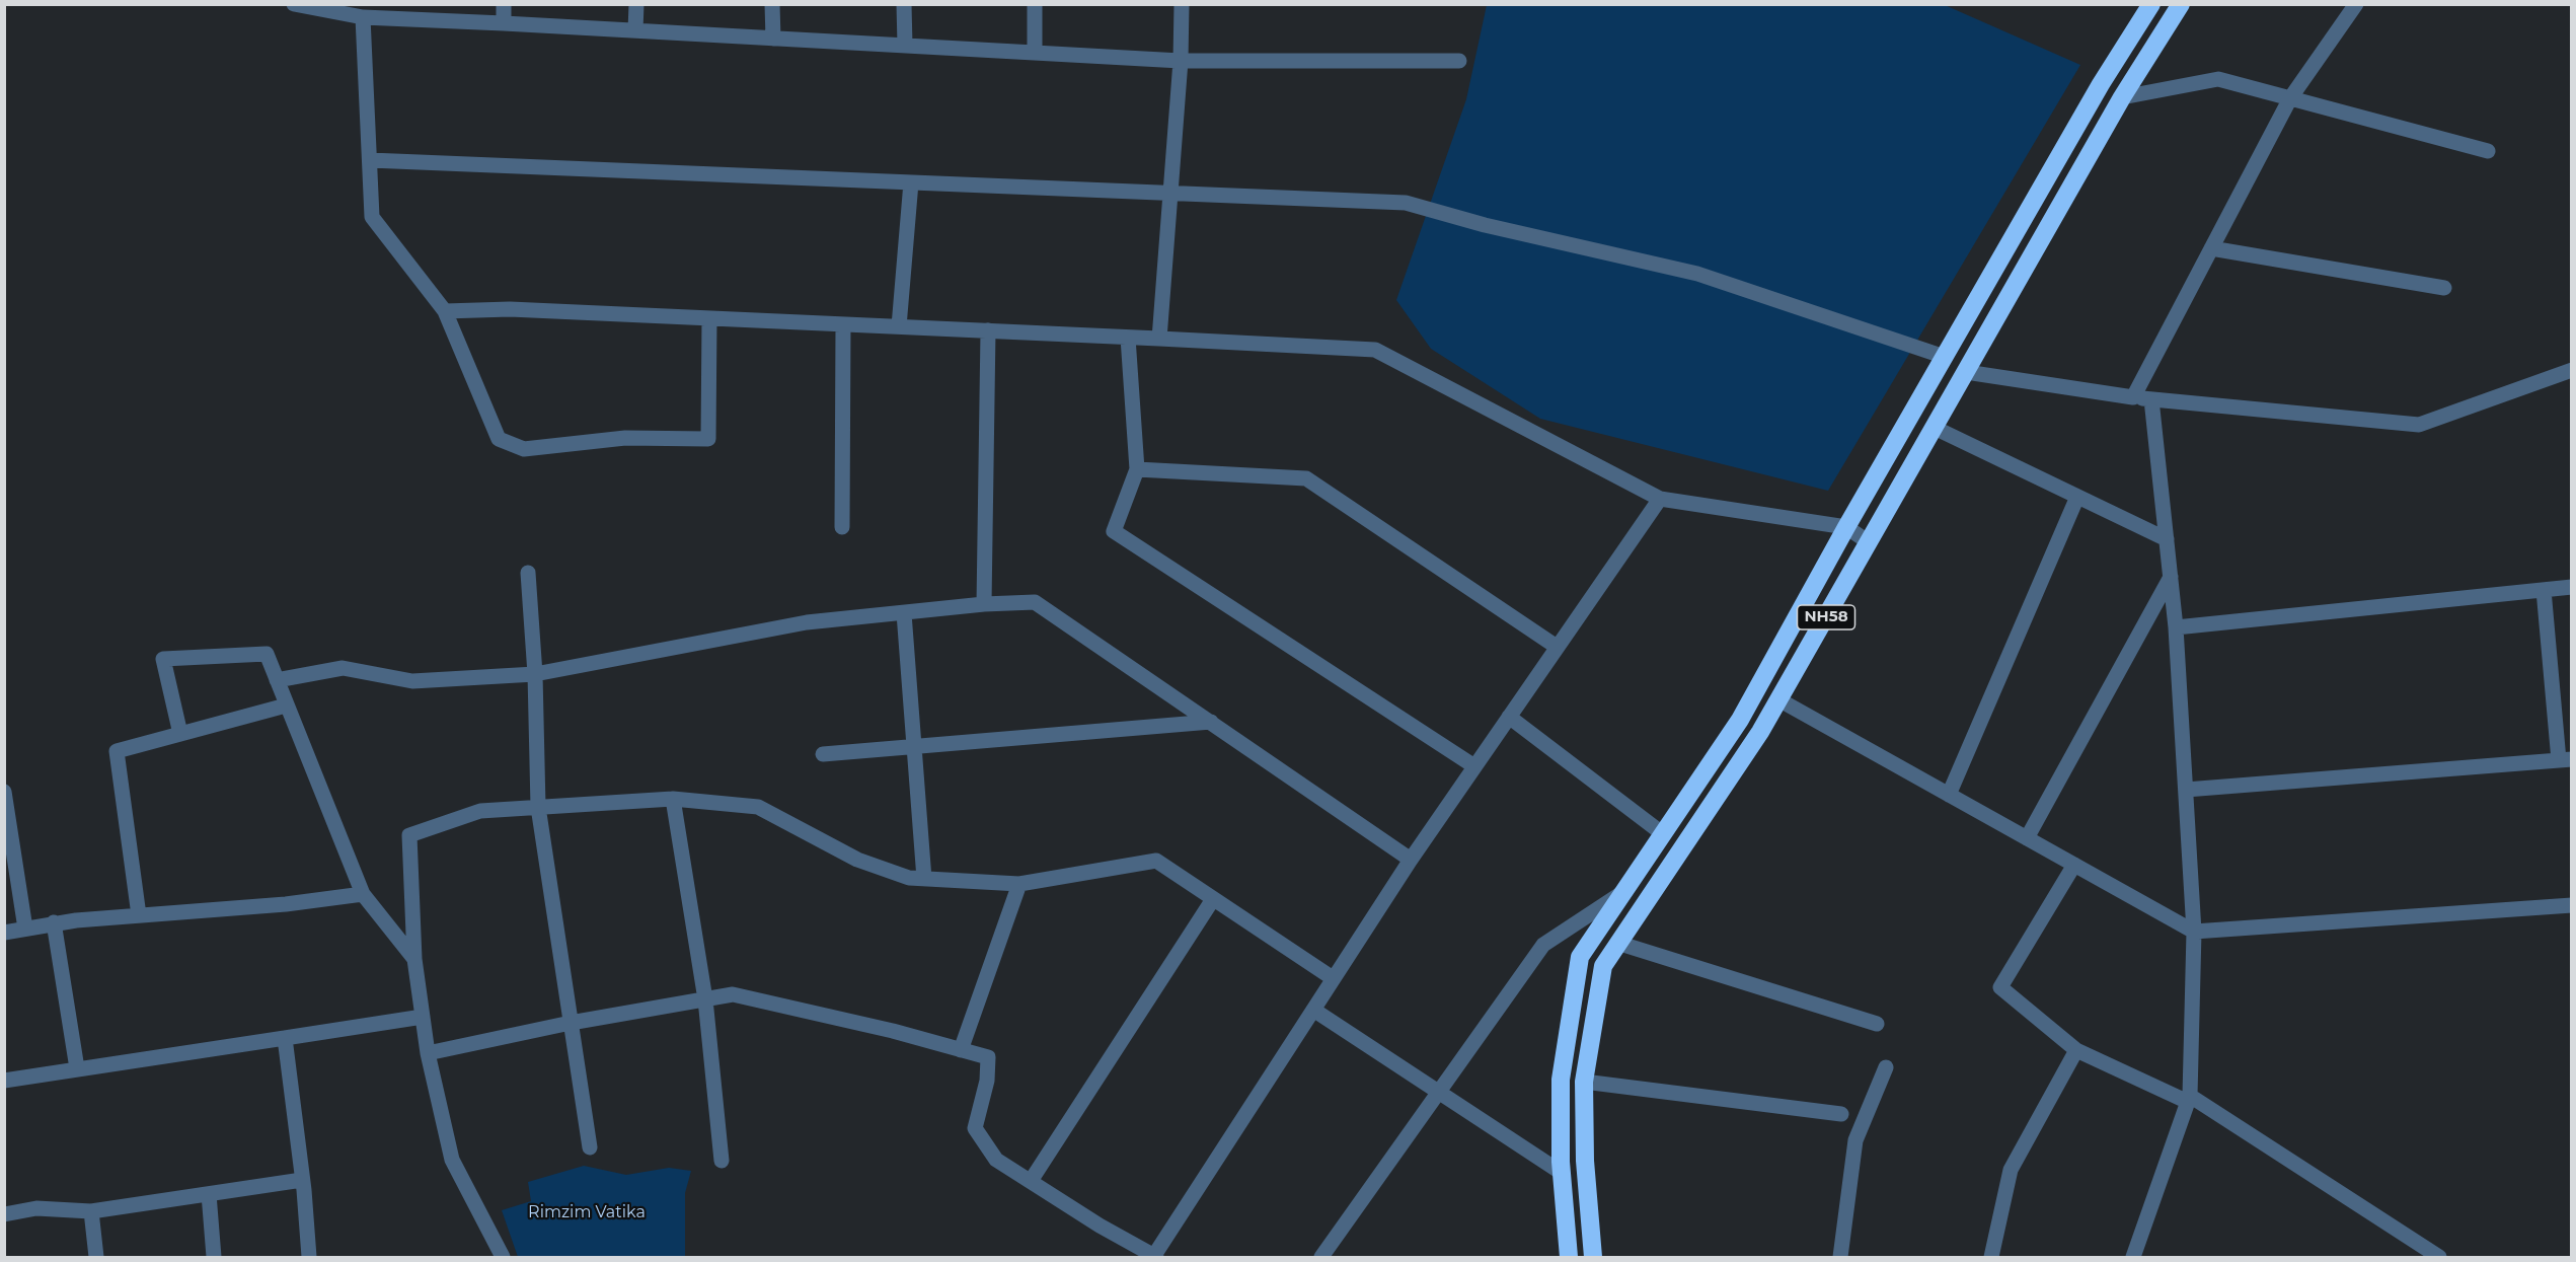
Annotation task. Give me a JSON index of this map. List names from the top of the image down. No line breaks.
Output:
{"streets":{"highway":["NH58"]},"parks":["Rimzim Vatika"]}
